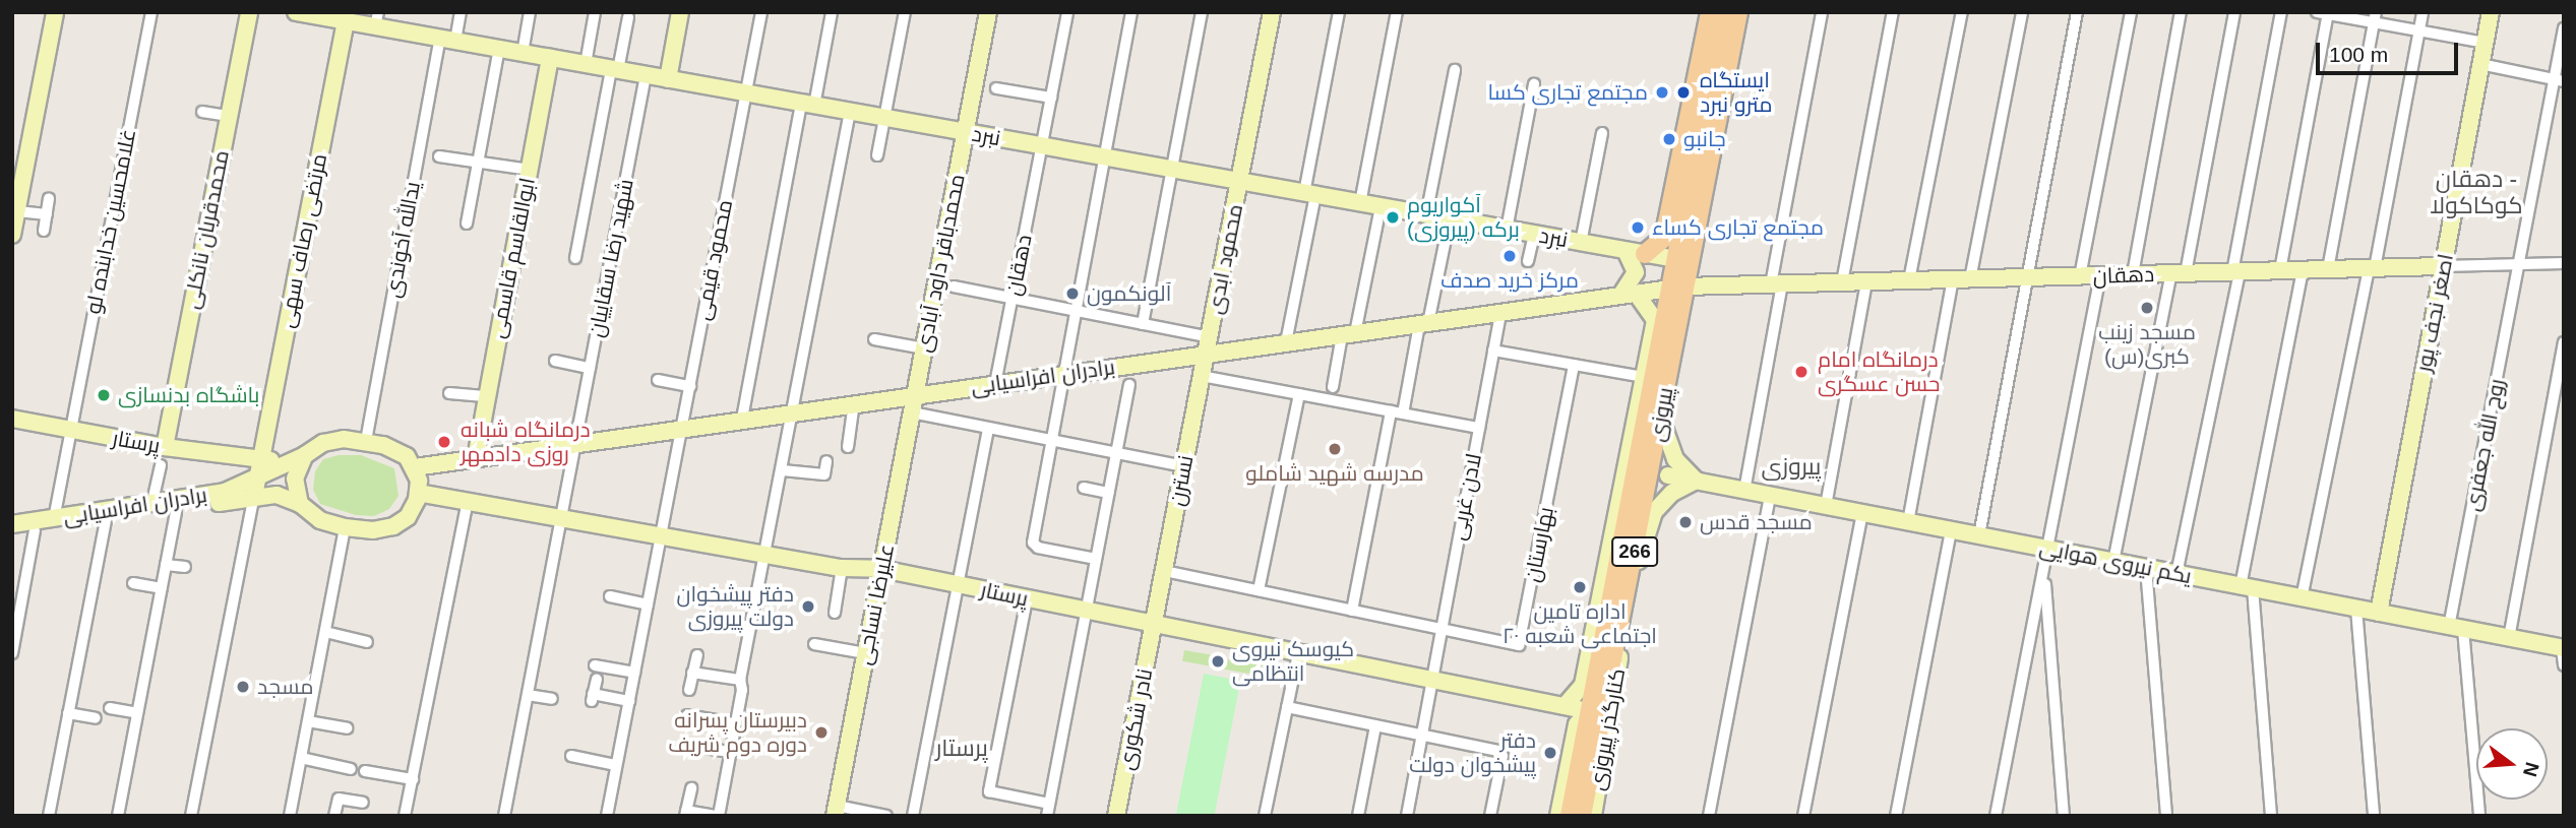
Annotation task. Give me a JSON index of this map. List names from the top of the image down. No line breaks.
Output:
{"streets":{"main road":["پیروزی","266"],"street":["نبرد","غلامحسین خدابنده لو","محمدقربان نانکلی","یدالله آخوندی","مرتضی رصاف سهی","ابوالقاسم قاسمی","شهید رضا سقاییان","محمود ابدی","محمود قیمی","محمدباقر داود آبادی","دهقان","اصغر نجف پور","برادران افراسیابی","پرستار","روح الله جعفری","نسترن","لادن غربی","بهارستان","یکم نیروی هوایی","علیرضا نساجی","نادر شکوری","کنارگذر پیروزی"]},"crossings":[["نبرد","یدالله آخوندی"],["نبرد","مرتضی رصاف سهی"],["نبرد","ابوالقاسم قاسمی"],["نبرد","شهید رضا سقاییان"],["نبرد","محمود ابدی"],["نبرد","محمود قیمی"],["نبرد","محمدباقر داود آبادی"],["نبرد","دهقان"],["نبرد","پیروزی"],["غلامحسین خدابنده لو","برادران افراسیابی"],["غلامحسین خدابنده لو","پرستار"],["محمدقربان نانکلی","پرستار"],["یدالله آخوندی","برادران افراسیابی"],["یدالله آخوندی","پرستار"],["مرتضی رصاف سهی","برادران افراسیابی"],["مرتضی رصاف سهی","پرستار"],["ابوالقاسم قاسمی","برادران افراسیابی"],["شهید رضا سقاییان","برادران افراسیابی"],["شهید رضا سقاییان","پرستار"],["محمود ابدی","برادران افراسیابی"],["محمود ابدی","نسترن"],["محمود قیمی","برادران افراسیابی"],["محمود قیمی","پرستار"],["محمدباقر داود آبادی","برادران افراسیابی"],["محمدباقر داود آبادی","علیرضا نساجی"],["دهقان","اصغر نجف پور"],["دهقان","برادران افراسیابی"],["دهقان","پیروزی"],["دهقان","روح الله جعفری"],["اصغر نجف پور","یکم نیروی هوایی"],["برادران افراسیابی","پیروزی"],["برادران افراسیابی","پرستار"],["برادران افراسیابی","نسترن"],["برادران افراسیابی","لادن غربی"],["برادران افراسیابی","علیرضا نساجی"],["پیروزی","پرستار"],["پیروزی","کنارگذر پیروزی"],["پرستار","نسترن"],["پرستار","لادن غربی"],["پرستار","علیرضا نساجی"],["پرستار","نادر شکوری"],["روح الله جعفری","یکم نیروی هوایی"],["نسترن","نادر شکوری"],["لادن غربی","بهارستان"]],"districts":["دهقان - کوکاکولا","پیروزی","پرستار"],"places":["مجتمع تجاری کسا","ایستگاه مترو نبرد","جانبو","آکواریوم برکه (پیروزی)","مجتمع تجاری کساء","مرکز خرید صدف","آلونکمون","مسجد زینب کبری(س)","درمانگاه امام حسن عسگری","باشگاه بدنسازی","درمانگاه شبانه روزی دادمهر","مدرسه شهید شاملو","مسجد قدس","اداره تامین اجتماعی شعبه ۲۰","دفتر پیشخوان دولت پیروزی","کیوسک نیروی انتظامی","مسجد","دبیرستان پسرانه دوره دوم شریف","دفتر پیشخوان دولت"],"scale_bar":"100 m","north":"right"}
